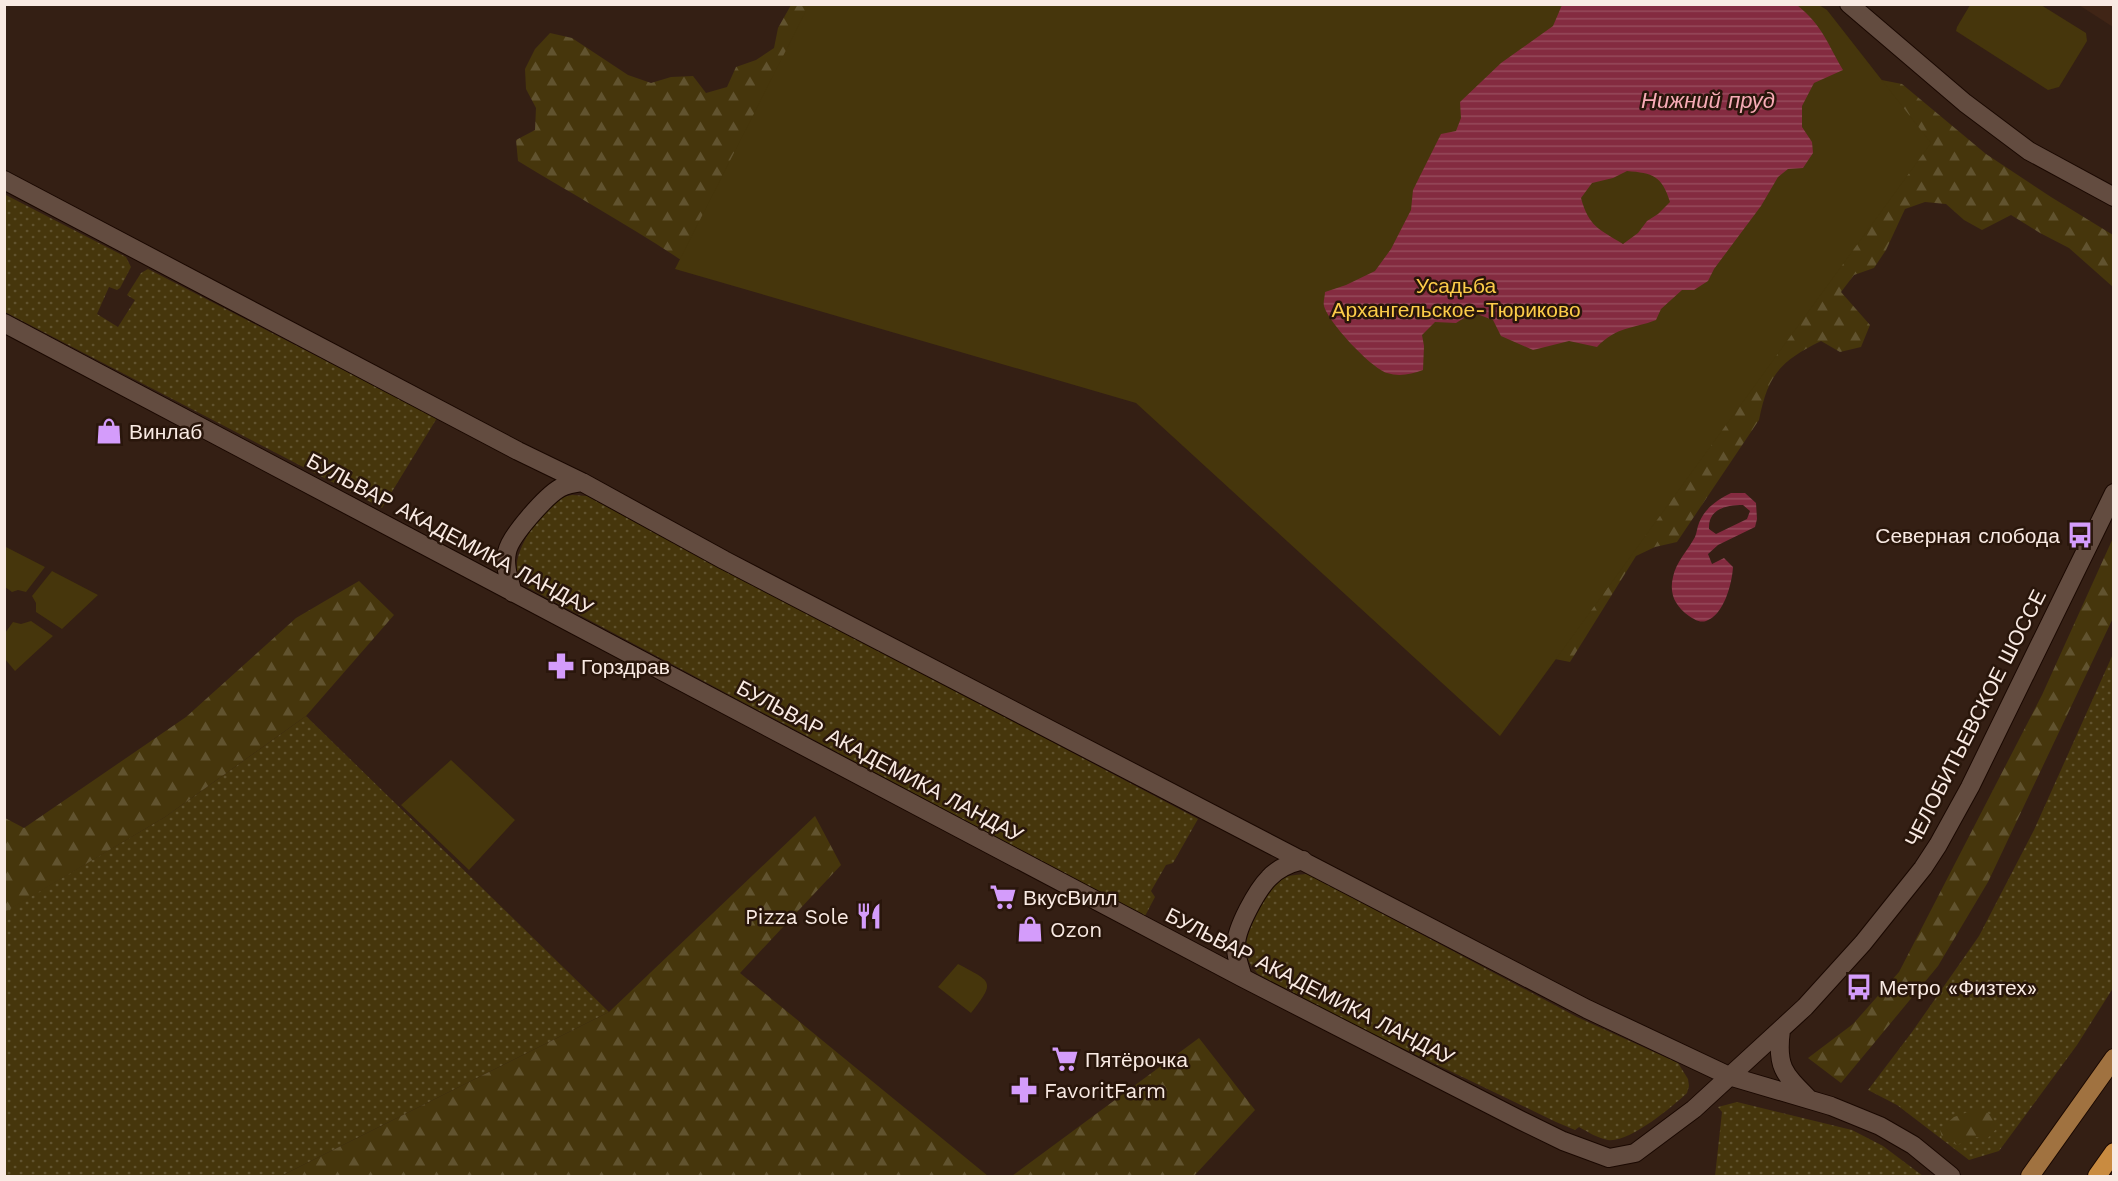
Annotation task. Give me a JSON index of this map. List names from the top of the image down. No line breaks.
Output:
{"streets":{"street":["БУЛЬВАР АКАДЕМИКА ЛАНДАУ","ЧЕЛОБИТЬЕВСКОЕ ШОССЕ"]},"crossings":[["БУЛЬВАР АКАДЕМИКА ЛАНДАУ","ЧЕЛОБИТЬЕВСКОЕ ШОССЕ"]],"water":["Нижний пруд"],"parks":["Усадьба Архангельское-Тюриково"],"places":{"shop":["Винлаб","Ozon"],"bus stop":["Северная слобода","Метро «Физтех»"],"pharmacy":["Горздрав","FavoritFarm"],"supermarket":["ВкусВилл","Пятёрочка"],"restaurant":["Pizza Sole"]}}
